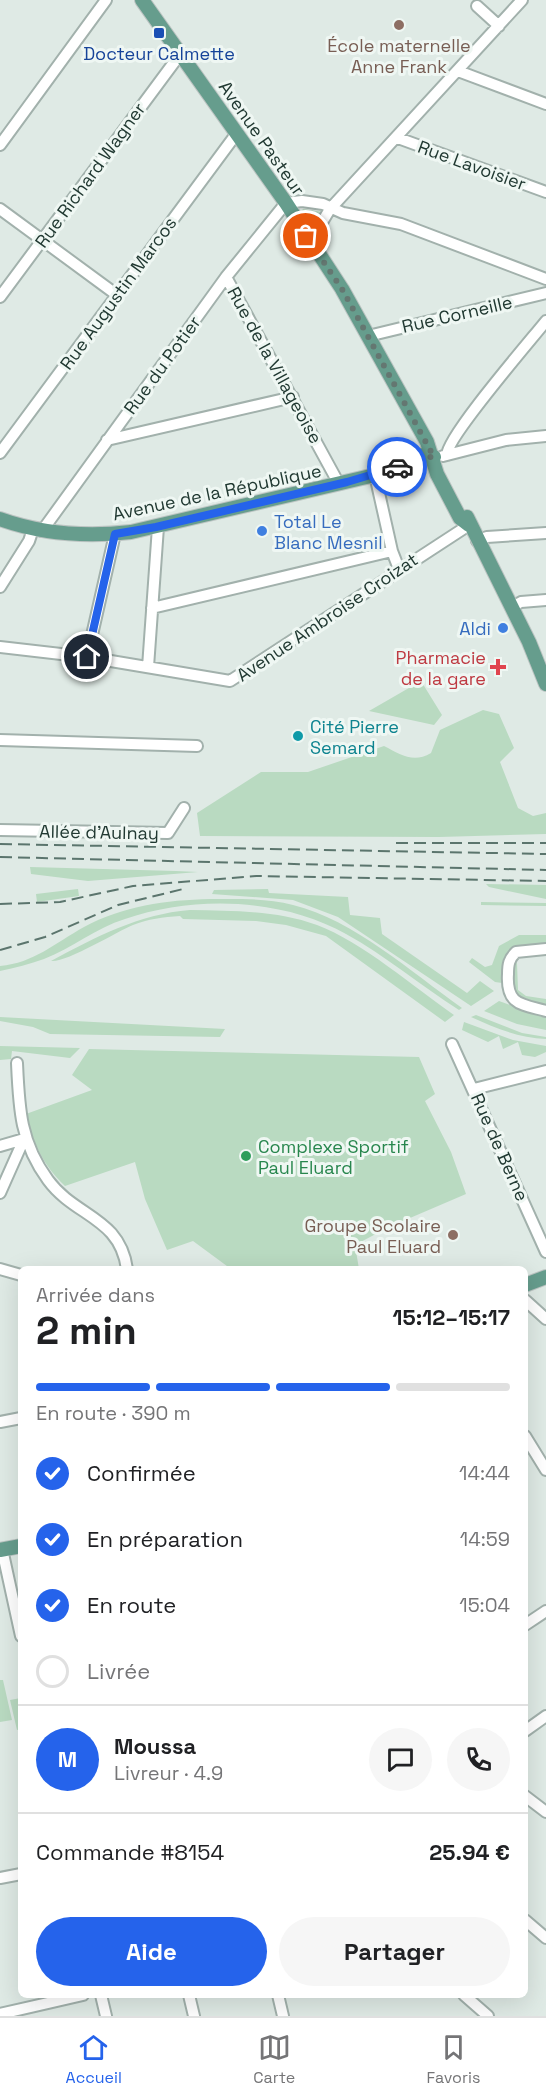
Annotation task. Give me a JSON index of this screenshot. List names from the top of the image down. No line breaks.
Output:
{"streets":{"main road":["Avenue Pasteur","Avenue de la République"],"street":["Rue Lavoisier","Rue Richard Wagner","Rue Augustin Marcos","Rue Corneille","Rue du Potier","Rue de la Villageoise","Avenue Ambroise Croizat","Allée d'Aulnay","Rue de Berne"]},"crossings":[["Avenue Pasteur","Rue Richard Wagner"],["Avenue Pasteur","Rue Augustin Marcos"],["Avenue Pasteur","Rue Corneille"],["Avenue Pasteur","Rue du Potier"],["Avenue Pasteur","Avenue de la République"],["Avenue Pasteur","Avenue Ambroise Croizat"],["Rue du Potier","Rue de la Villageoise"],["Rue du Potier","Avenue de la République"],["Rue de la Villageoise","Avenue de la République"]],"places":{"other":["École maternelle Anne Frank","Total Le Blanc Mesnil","Aldi","Cité Pierre Semard","Complexe Sportif Paul Eluard","Groupe Scolaire Paul Eluard"],"transit":["Docteur Calmette"],"health":["Pharmacie de la gare"]},"page":{"heading":["2 min","Arrivée dans","15:12–15:17"],"panel":["Moussa","Livreur · 4.9","Commande #8154","25.94 €"],"bar":"En route · 390 m","list":[["Confirmée","14:44"],["En préparation","14:59"],["En route","15:04"],"Livrée"],"round":"M","buttons":["Aide","Partager"],"tabs":["Accueil","Carte","Favoris"]}}
